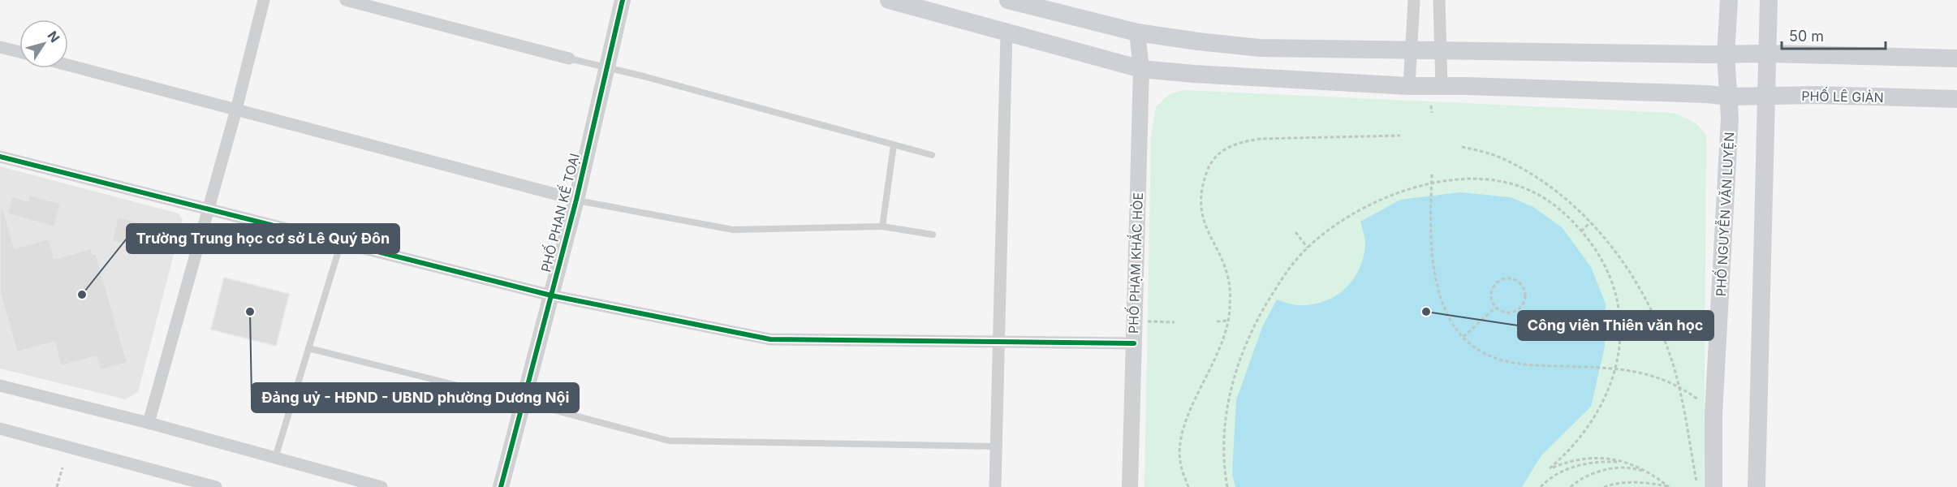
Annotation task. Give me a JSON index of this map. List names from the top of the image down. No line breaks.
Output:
{"streets":{"main road":["PHỐ LÊ GIẢN","PHỐ NGUYỄN VĂN LUYỆN"],"street":["PHỐ PHAN KẾ TOẠI","PHỐ PHẠM KHẮC HÒE"]},"crossings":[["PHỐ LÊ GIẢN","PHỐ NGUYỄN VĂN LUYỆN"],["PHỐ LÊ GIẢN","PHỐ PHẠM KHẮC HÒE"]],"places":["Trường Trung học cơ sở Lê Quý Đôn","Đảng uỷ - HĐND - UBND phường Dương Nội","Công viên Thiên văn học"],"scale_bar":"50 m","north":"top right"}
